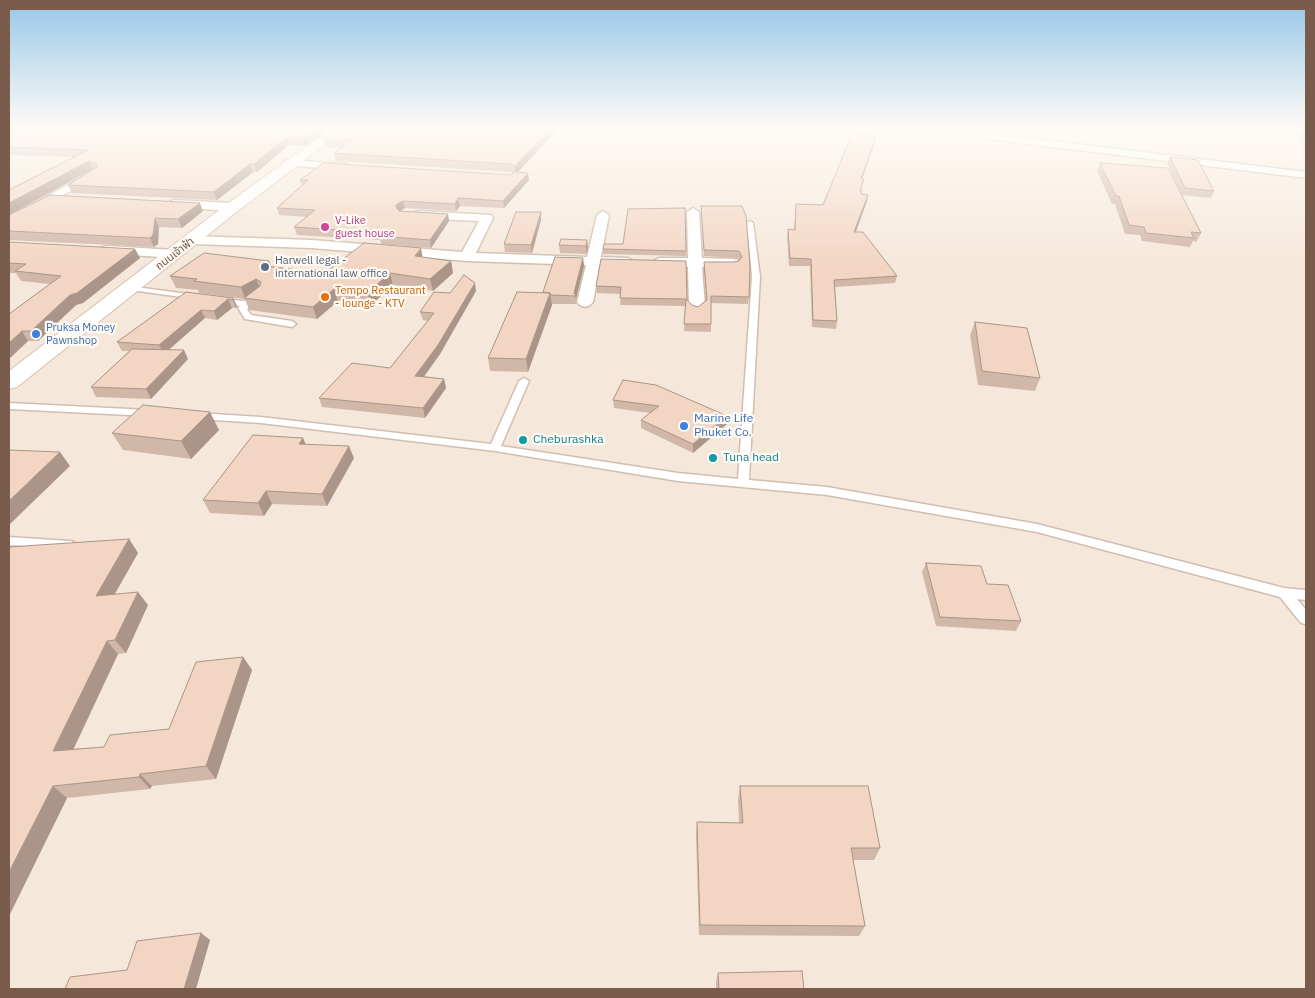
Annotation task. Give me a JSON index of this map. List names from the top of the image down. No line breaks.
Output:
{"streets":{"main road":["ถนนเจ้าฟ้า"]},"places":["V-Like guest house","Harwell legal - international law office","Tempo Restaurant - lounge - KTV","Pruksa Money Pawnshop","Marine Life Phuket Co.","Cheburashka","Tuna head"]}
